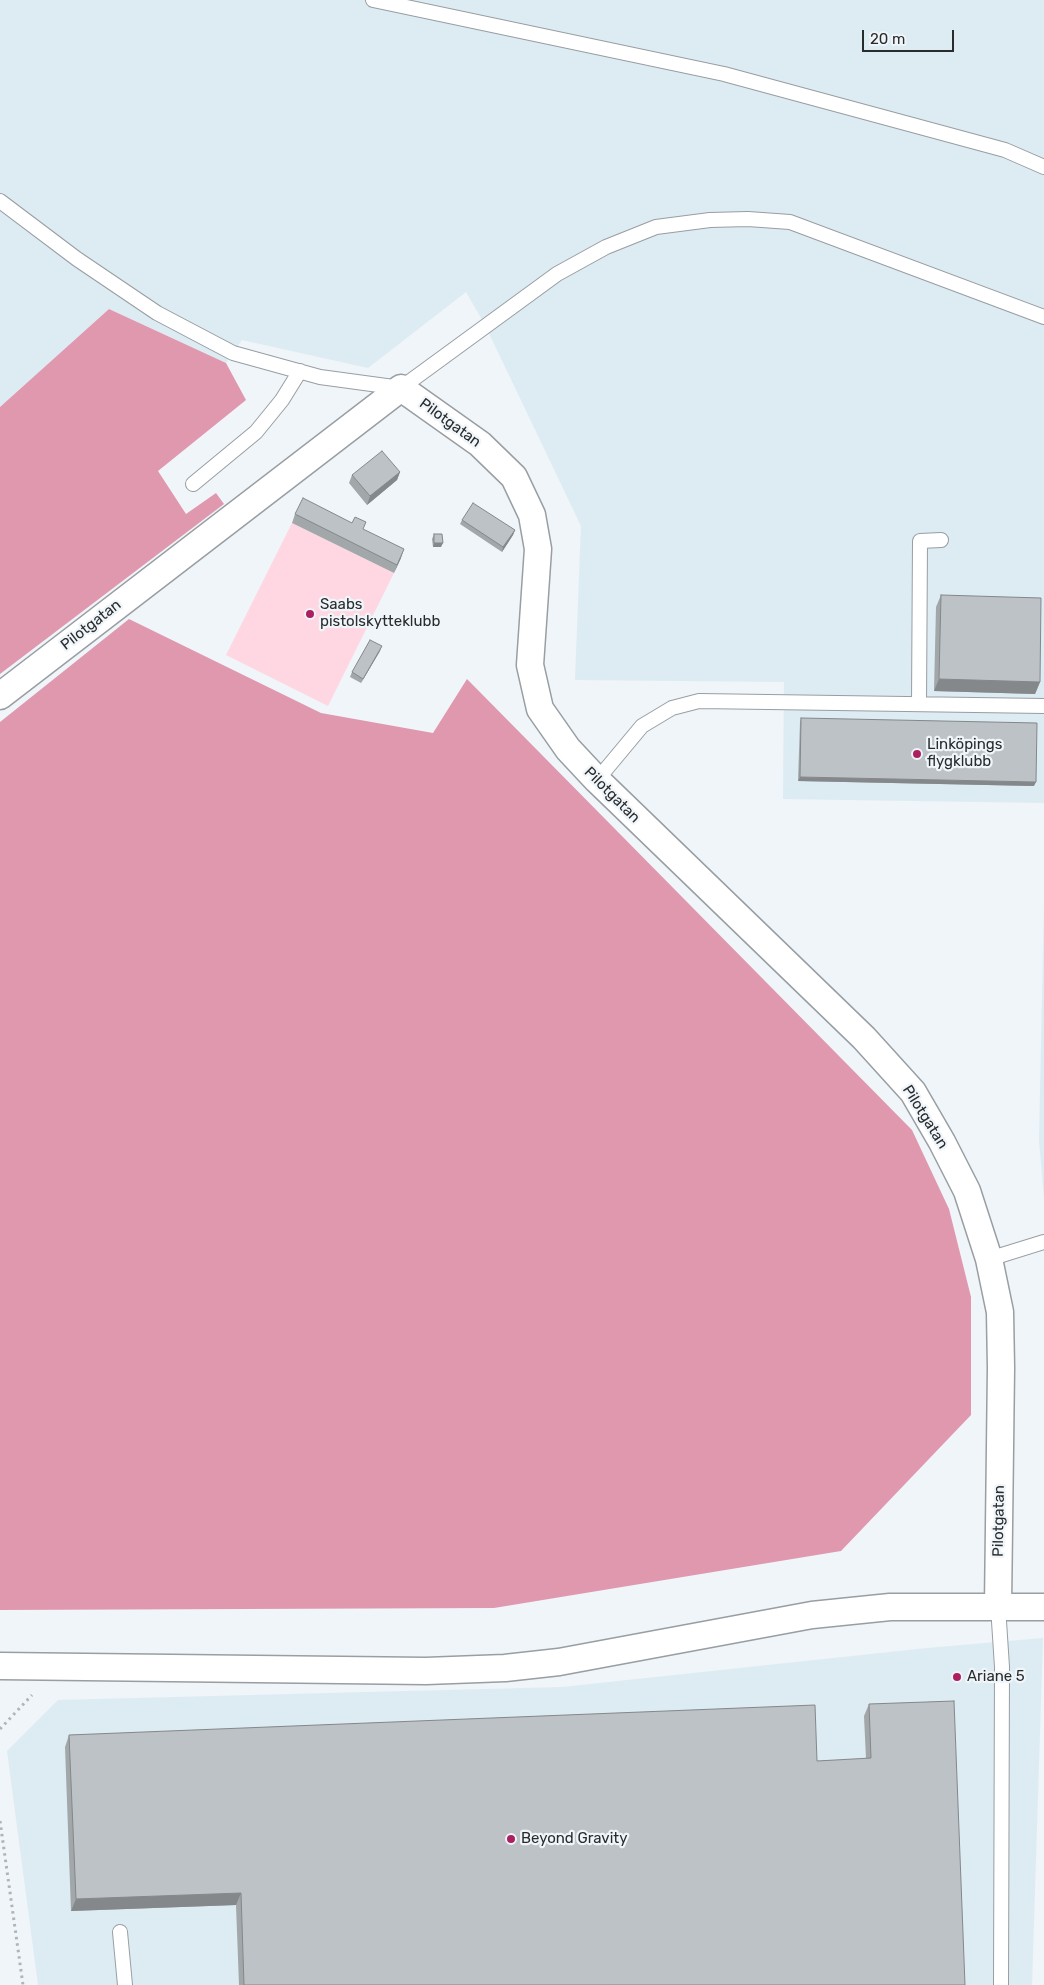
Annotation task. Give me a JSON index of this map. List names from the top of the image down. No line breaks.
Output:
{"streets":{"street":["Pilotgatan"]},"places":["Saabs pistolskytteklubb","Linköpings flygklubb","Ariane 5","Beyond Gravity"],"scale_bar":"20 m"}
